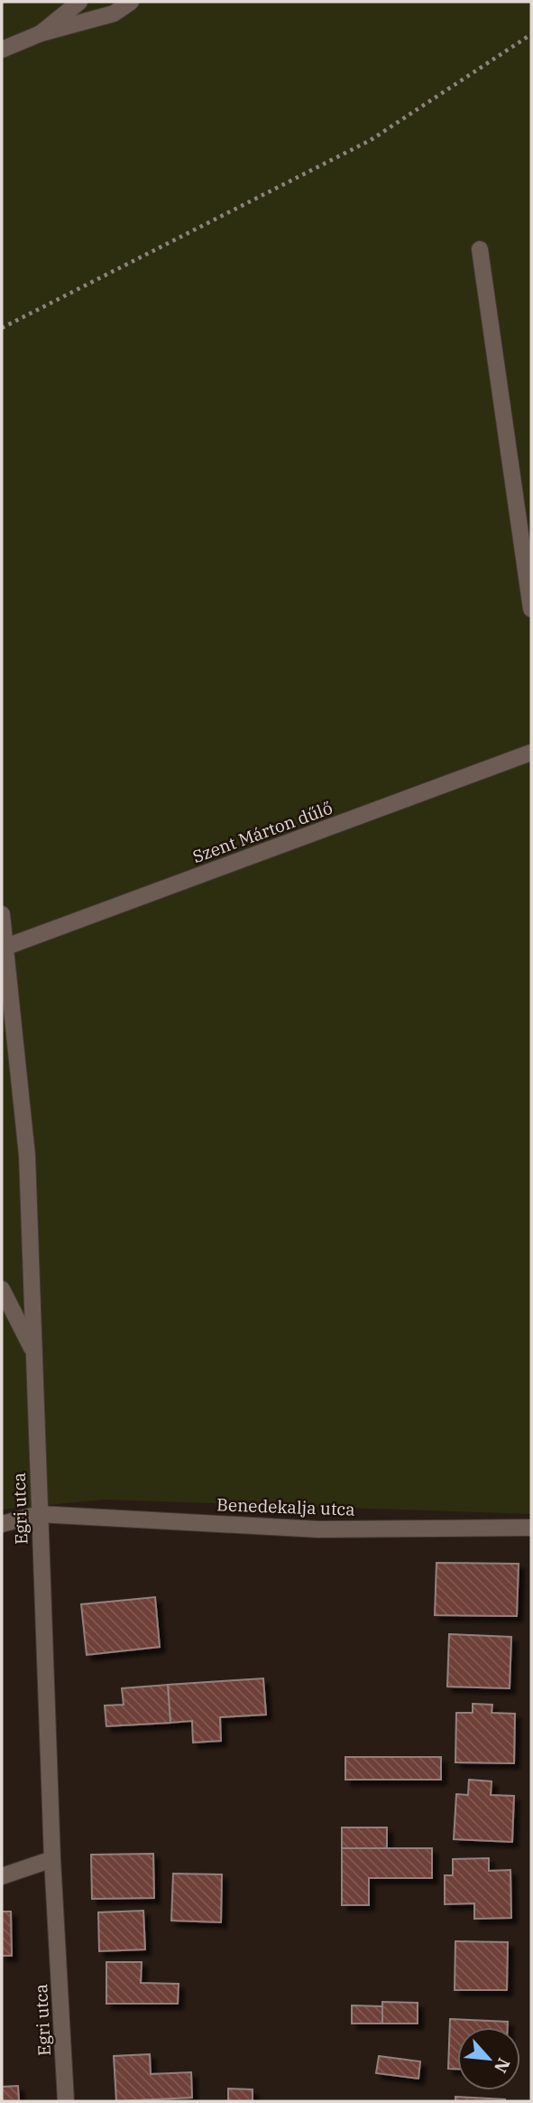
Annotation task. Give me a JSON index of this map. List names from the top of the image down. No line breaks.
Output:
{"streets":{"street":["Szent Márton dűlő","Benedekalja utca","Egri utca"]},"crossings":[["Szent Márton dűlő","Egri utca"],["Benedekalja utca","Egri utca"]],"north":"bottom right"}
